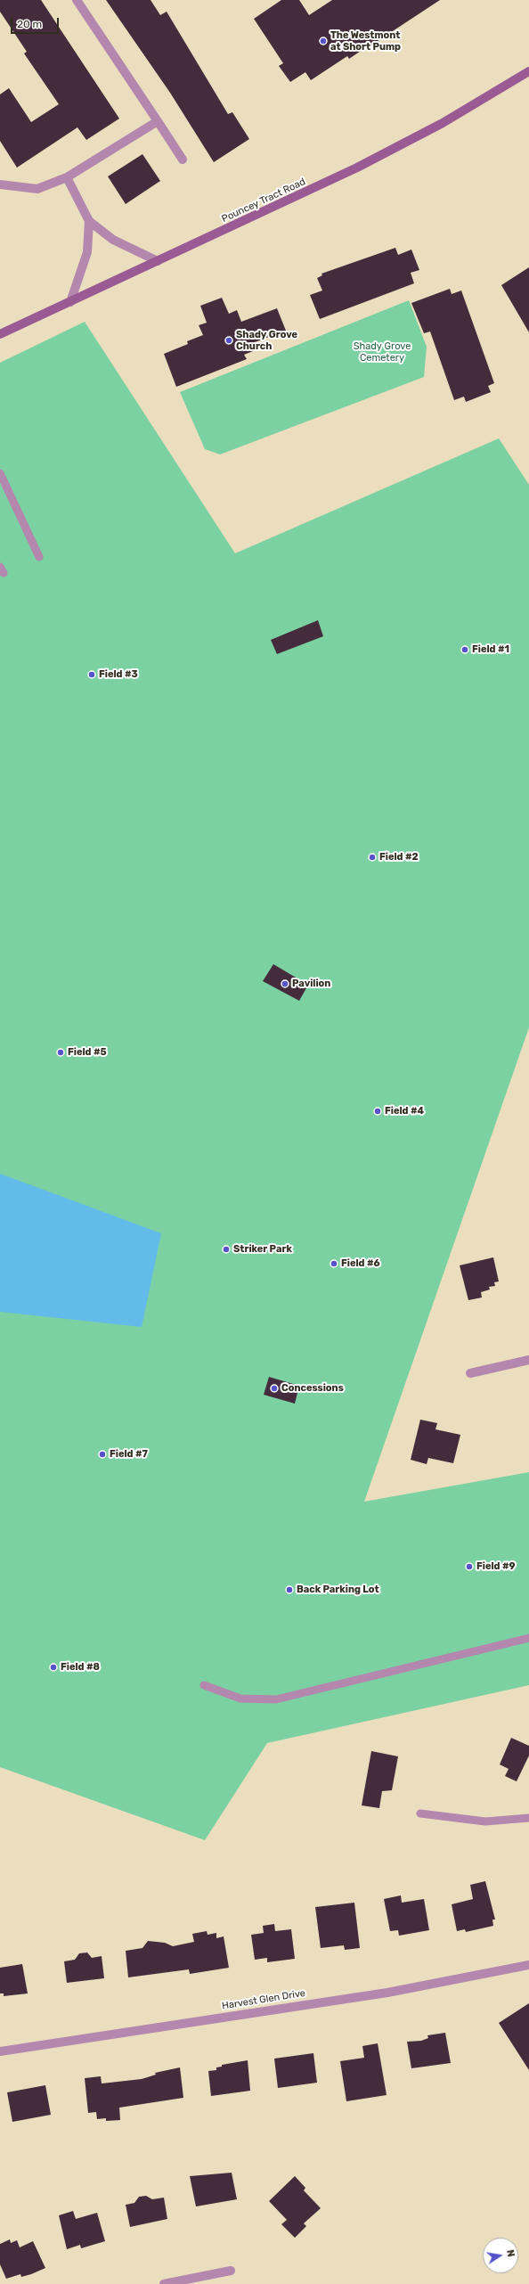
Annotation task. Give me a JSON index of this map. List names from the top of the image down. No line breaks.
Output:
{"streets":{"main road":["Pouncey Tract Road"],"street":["Harvest Glen Drive"]},"parks":["Shady Grove Cemetery"],"places":["The Westmont at Short Pump","Shady Grove Church","Field #1","Field #3","Field #2","Pavilion","Field #5","Field #4","Striker Park","Field #6","Concessions","Field #7","Field #9","Back Parking Lot","Field #8"],"scale_bar":"20 m","north":"right"}
